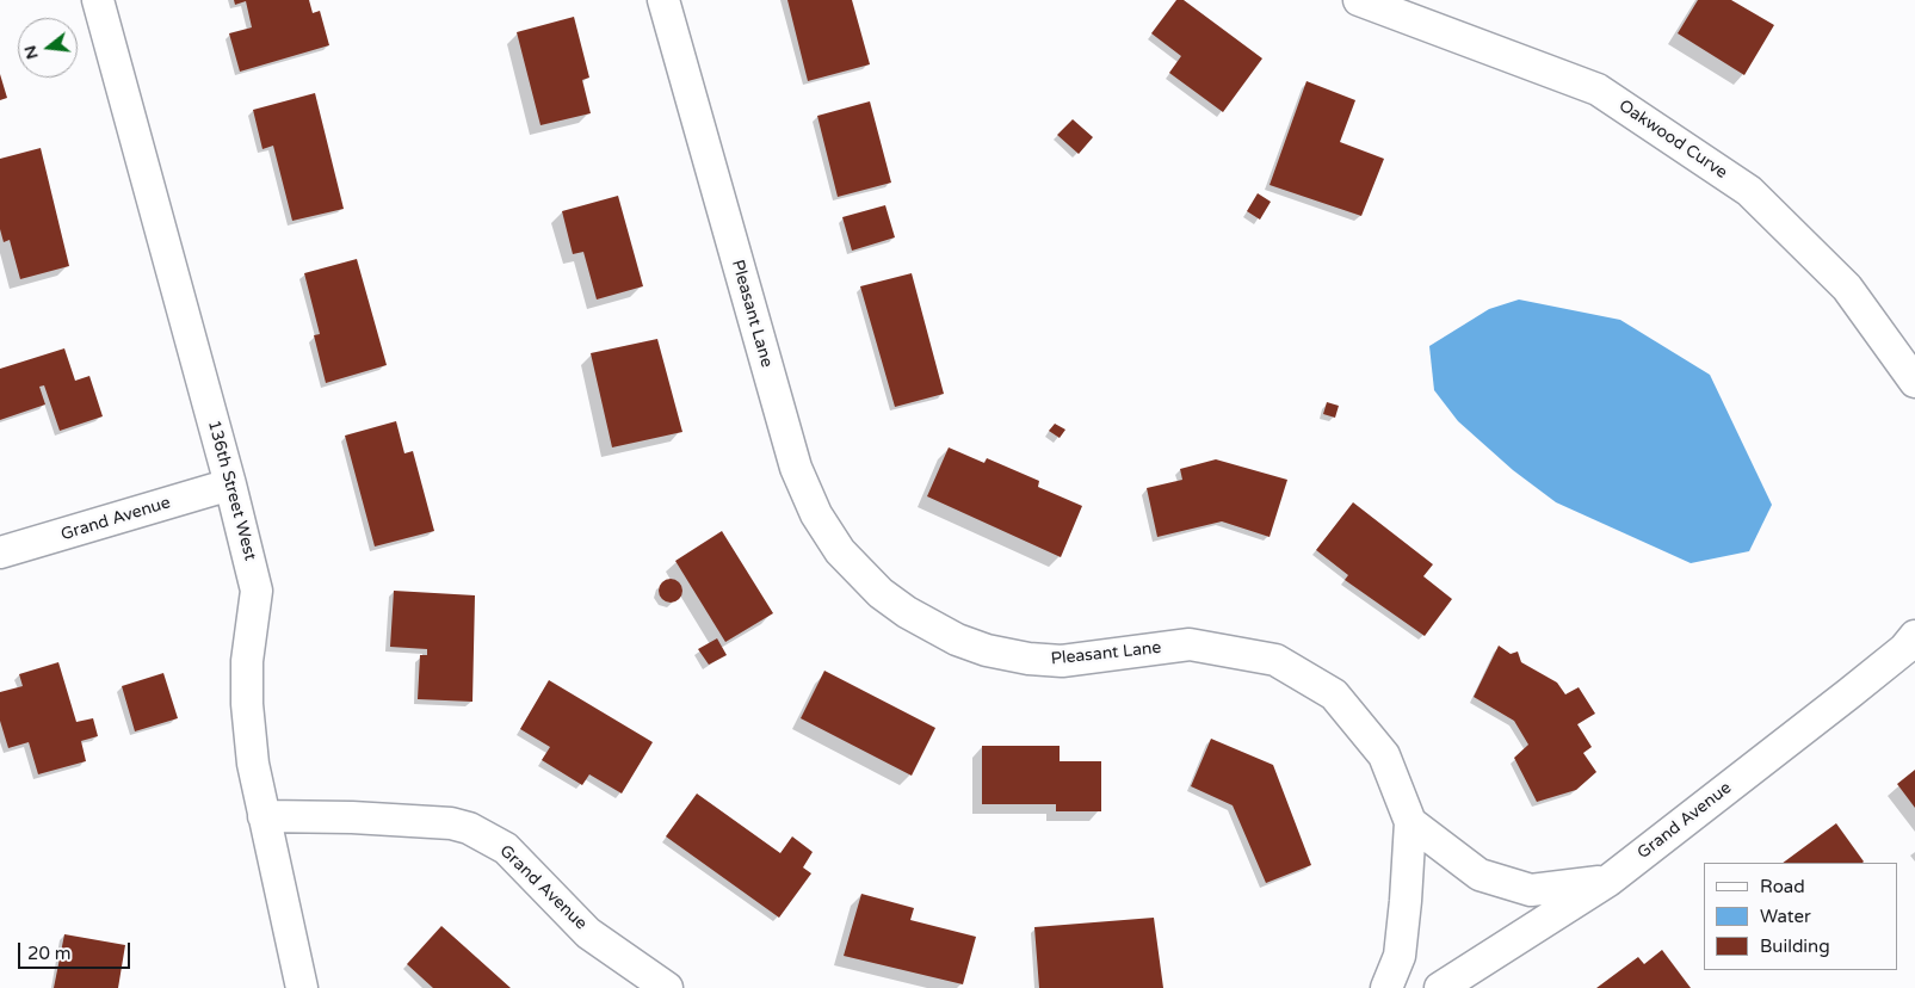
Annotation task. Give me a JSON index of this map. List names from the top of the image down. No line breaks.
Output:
{"streets":{"street":["Oakwood Curve","Pleasant Lane","136th Street West","Grand Avenue"]},"crossings":[["136th Street West","Grand Avenue"]],"legend":["Road","Water","Building"],"scale_bar":"20 m","north":"left"}
